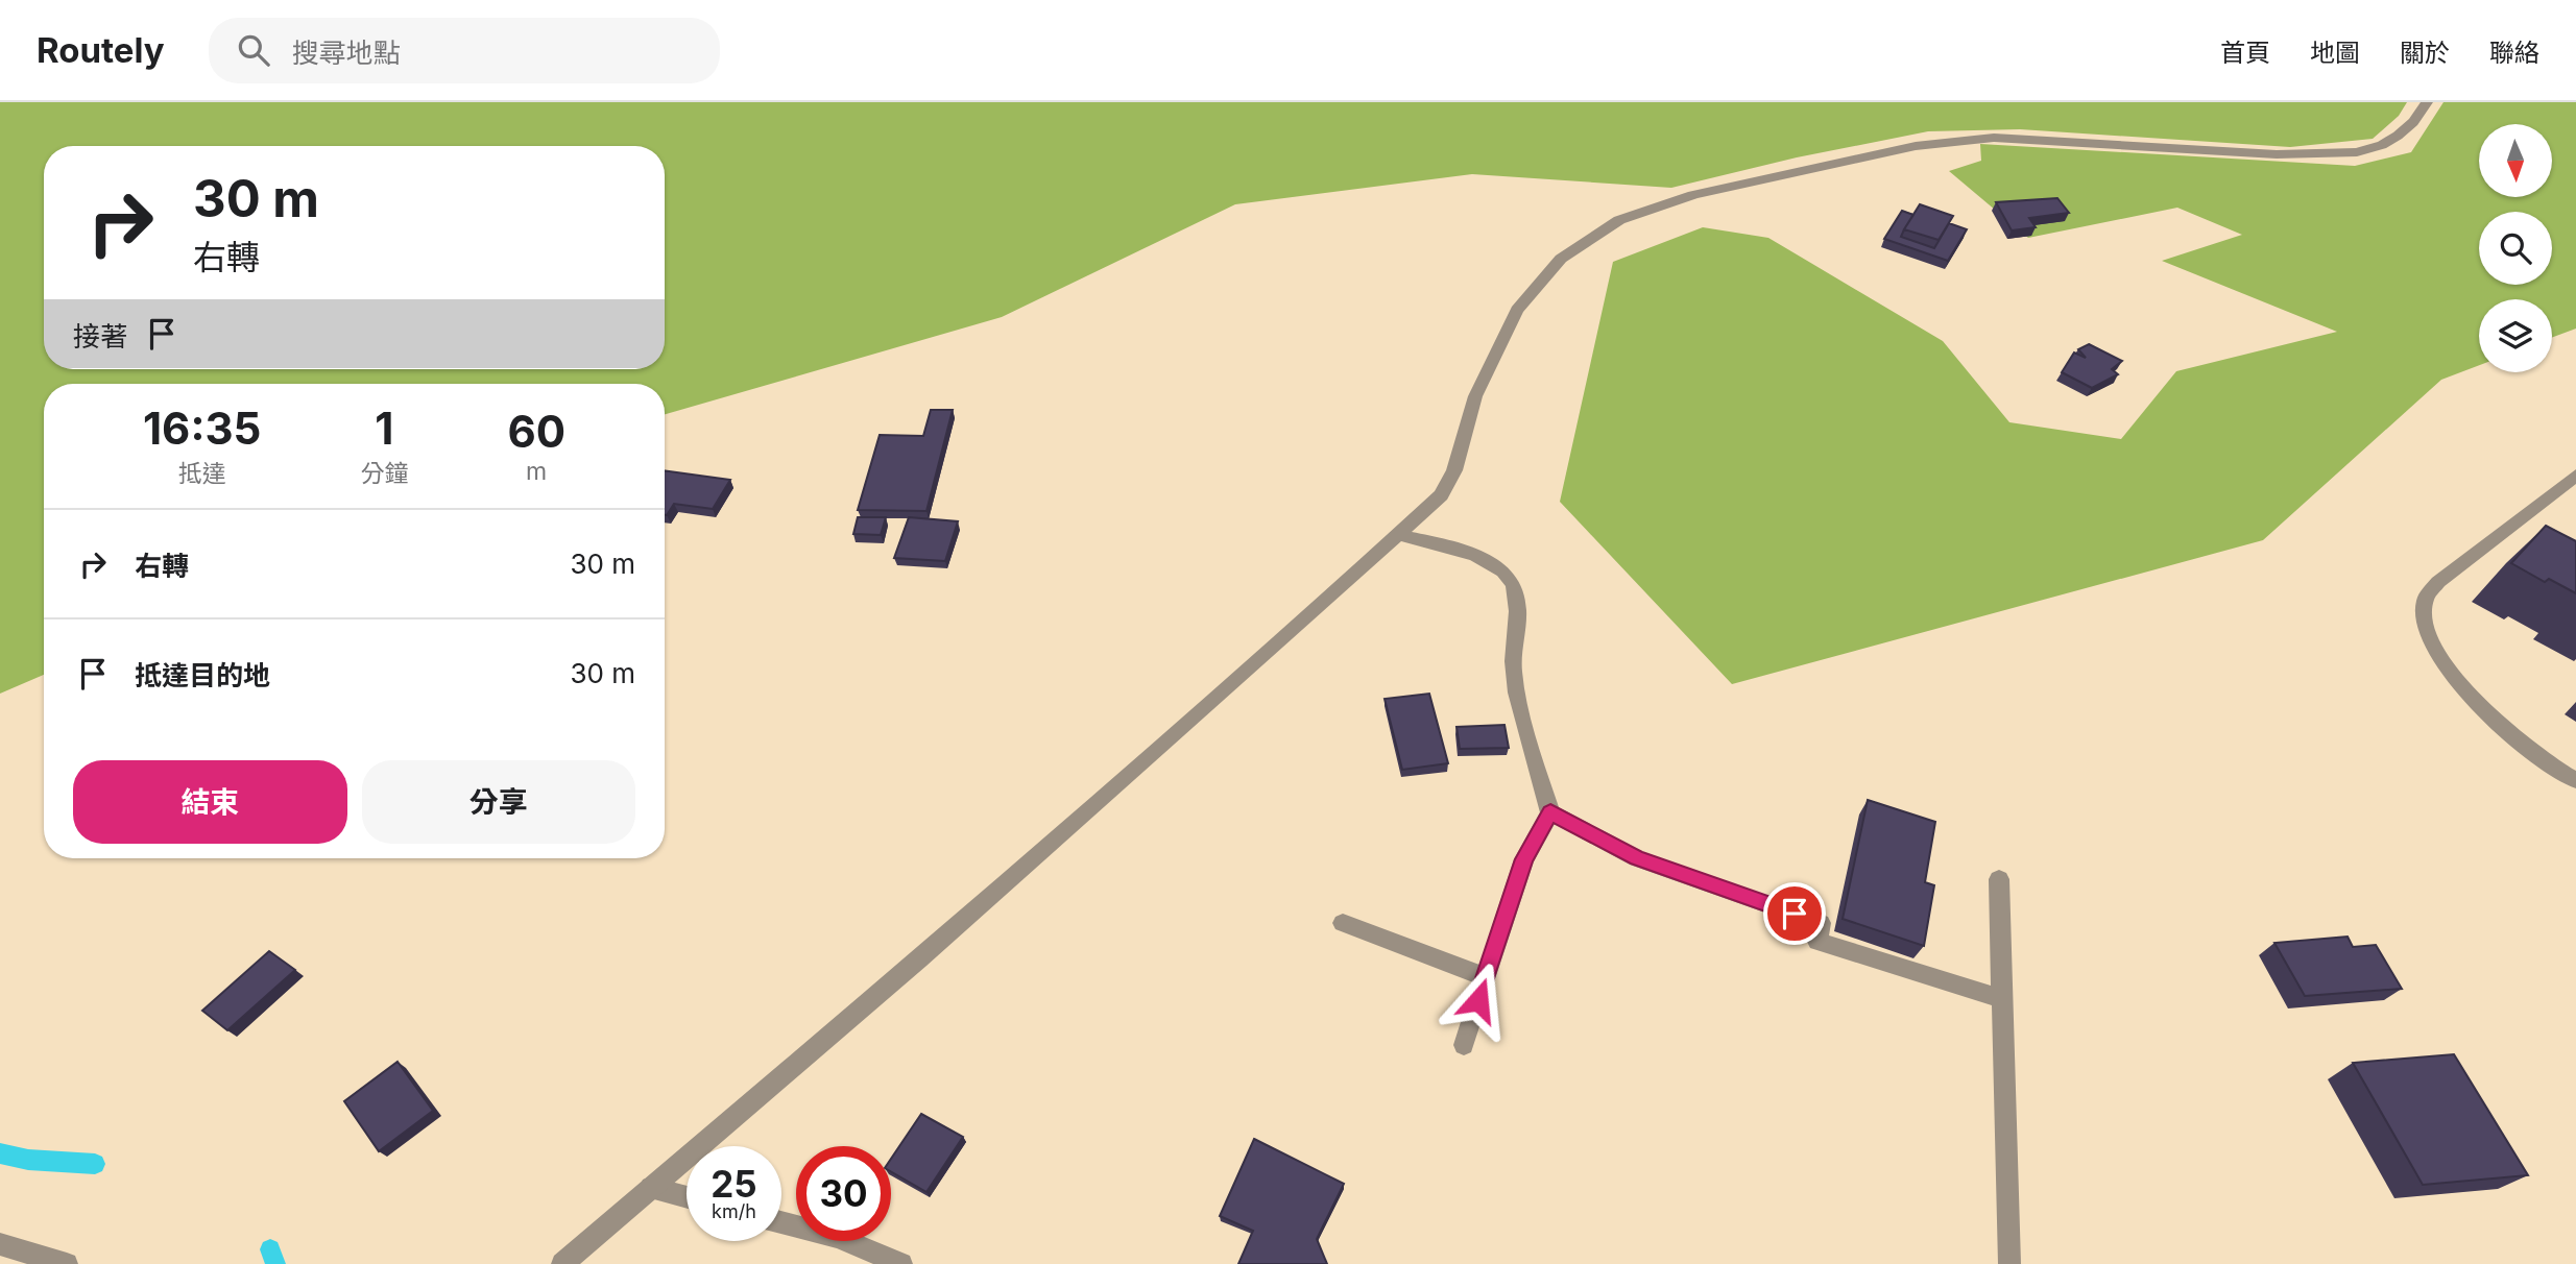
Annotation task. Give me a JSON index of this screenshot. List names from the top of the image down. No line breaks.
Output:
{"north":"bottom","page":{"header":"Routely","search":"搜尋地點","nav":["首頁","地圖","關於","聯絡"],"turn":["30 m","右轉"],"then":"接著","eta":["16:35","抵達","1","分鐘","60","m"],"list":[{"name":"右轉","value":"30 m"},{"name":"抵達目的地","value":"30 m"}],"buttons":["結束","分享"],"speed":"25 km/h","limit":"30"}}
